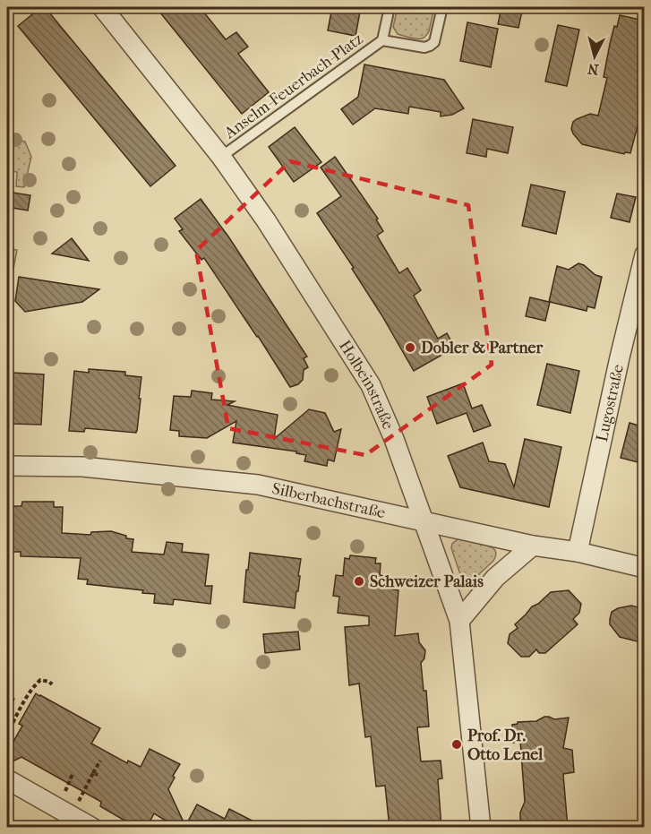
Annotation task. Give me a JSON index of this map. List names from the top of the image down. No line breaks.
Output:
{"streets":{"street":["Holbeinstraße","Lugostraße","Silberbachstraße"],"lane":["Anselm-Feuerbach-Platz"]},"crossings":[["Anselm-Feuerbach-Platz","Holbeinstraße"],["Holbeinstraße","Silberbachstraße"],["Lugostraße","Silberbachstraße"]],"places":["Dobler & Partner","Schweizer Palais","Prof. Dr. Otto Lenel"],"north":"bottom"}
